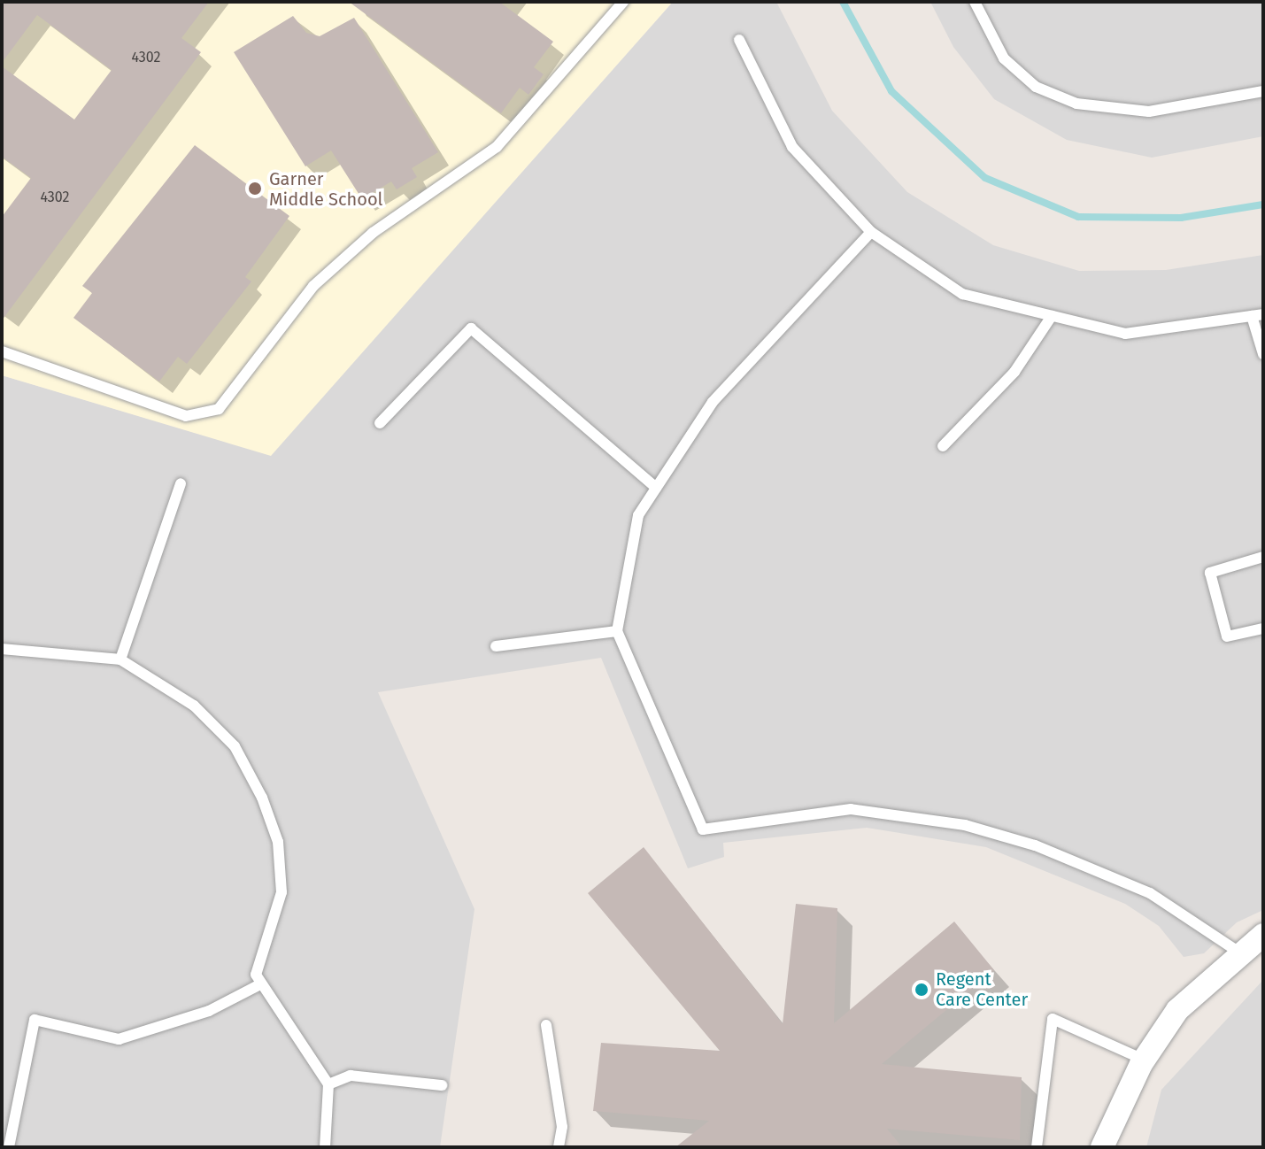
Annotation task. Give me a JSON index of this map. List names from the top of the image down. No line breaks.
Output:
{"places":["Garner Middle School","Regent Care Center"],"house_numbers":["4302","4302"]}
